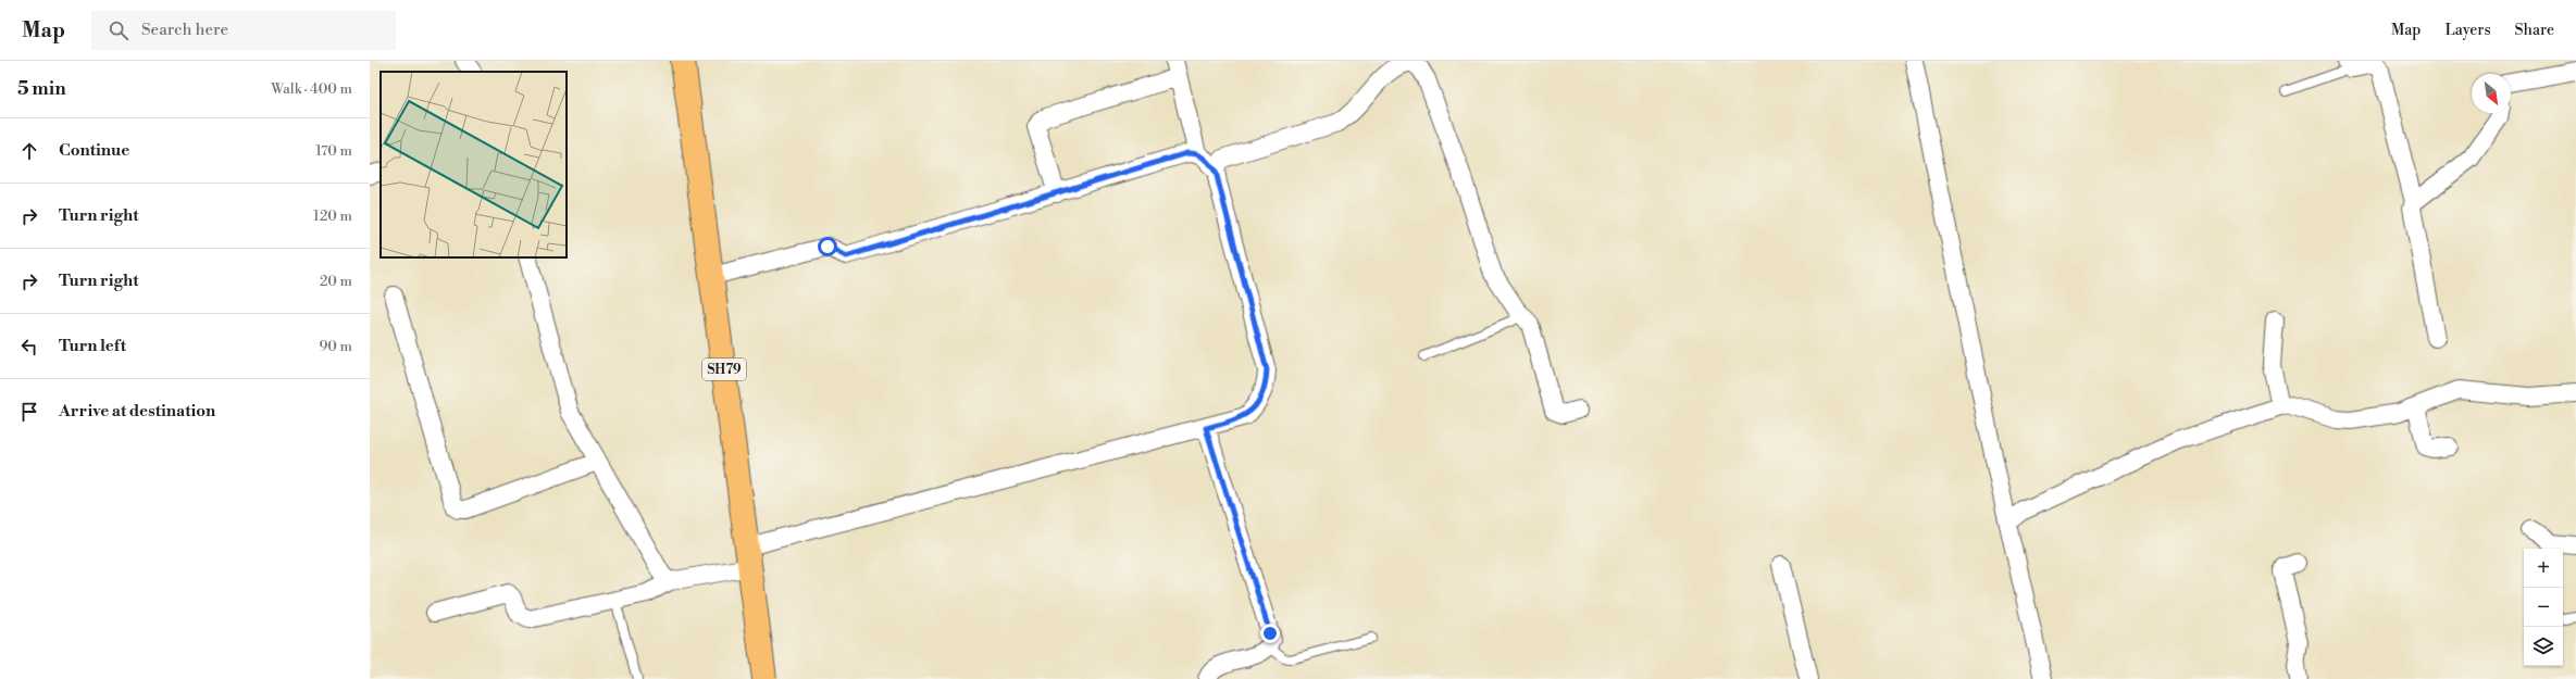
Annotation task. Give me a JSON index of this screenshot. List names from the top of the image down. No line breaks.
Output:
{"streets":{"main road":["SH79"]},"north":"bottom right","page":{"header":"Map","search":"Search here","nav":["Map","Layers","Share"],"heading":["5 min","Walk · 400 m"],"list":[["Continue","170 m"],["Turn right","120 m"],["Turn right","20 m"],["Turn left","90 m"],"Arrive at destination"],"map_buttons":["+","−"]}}
